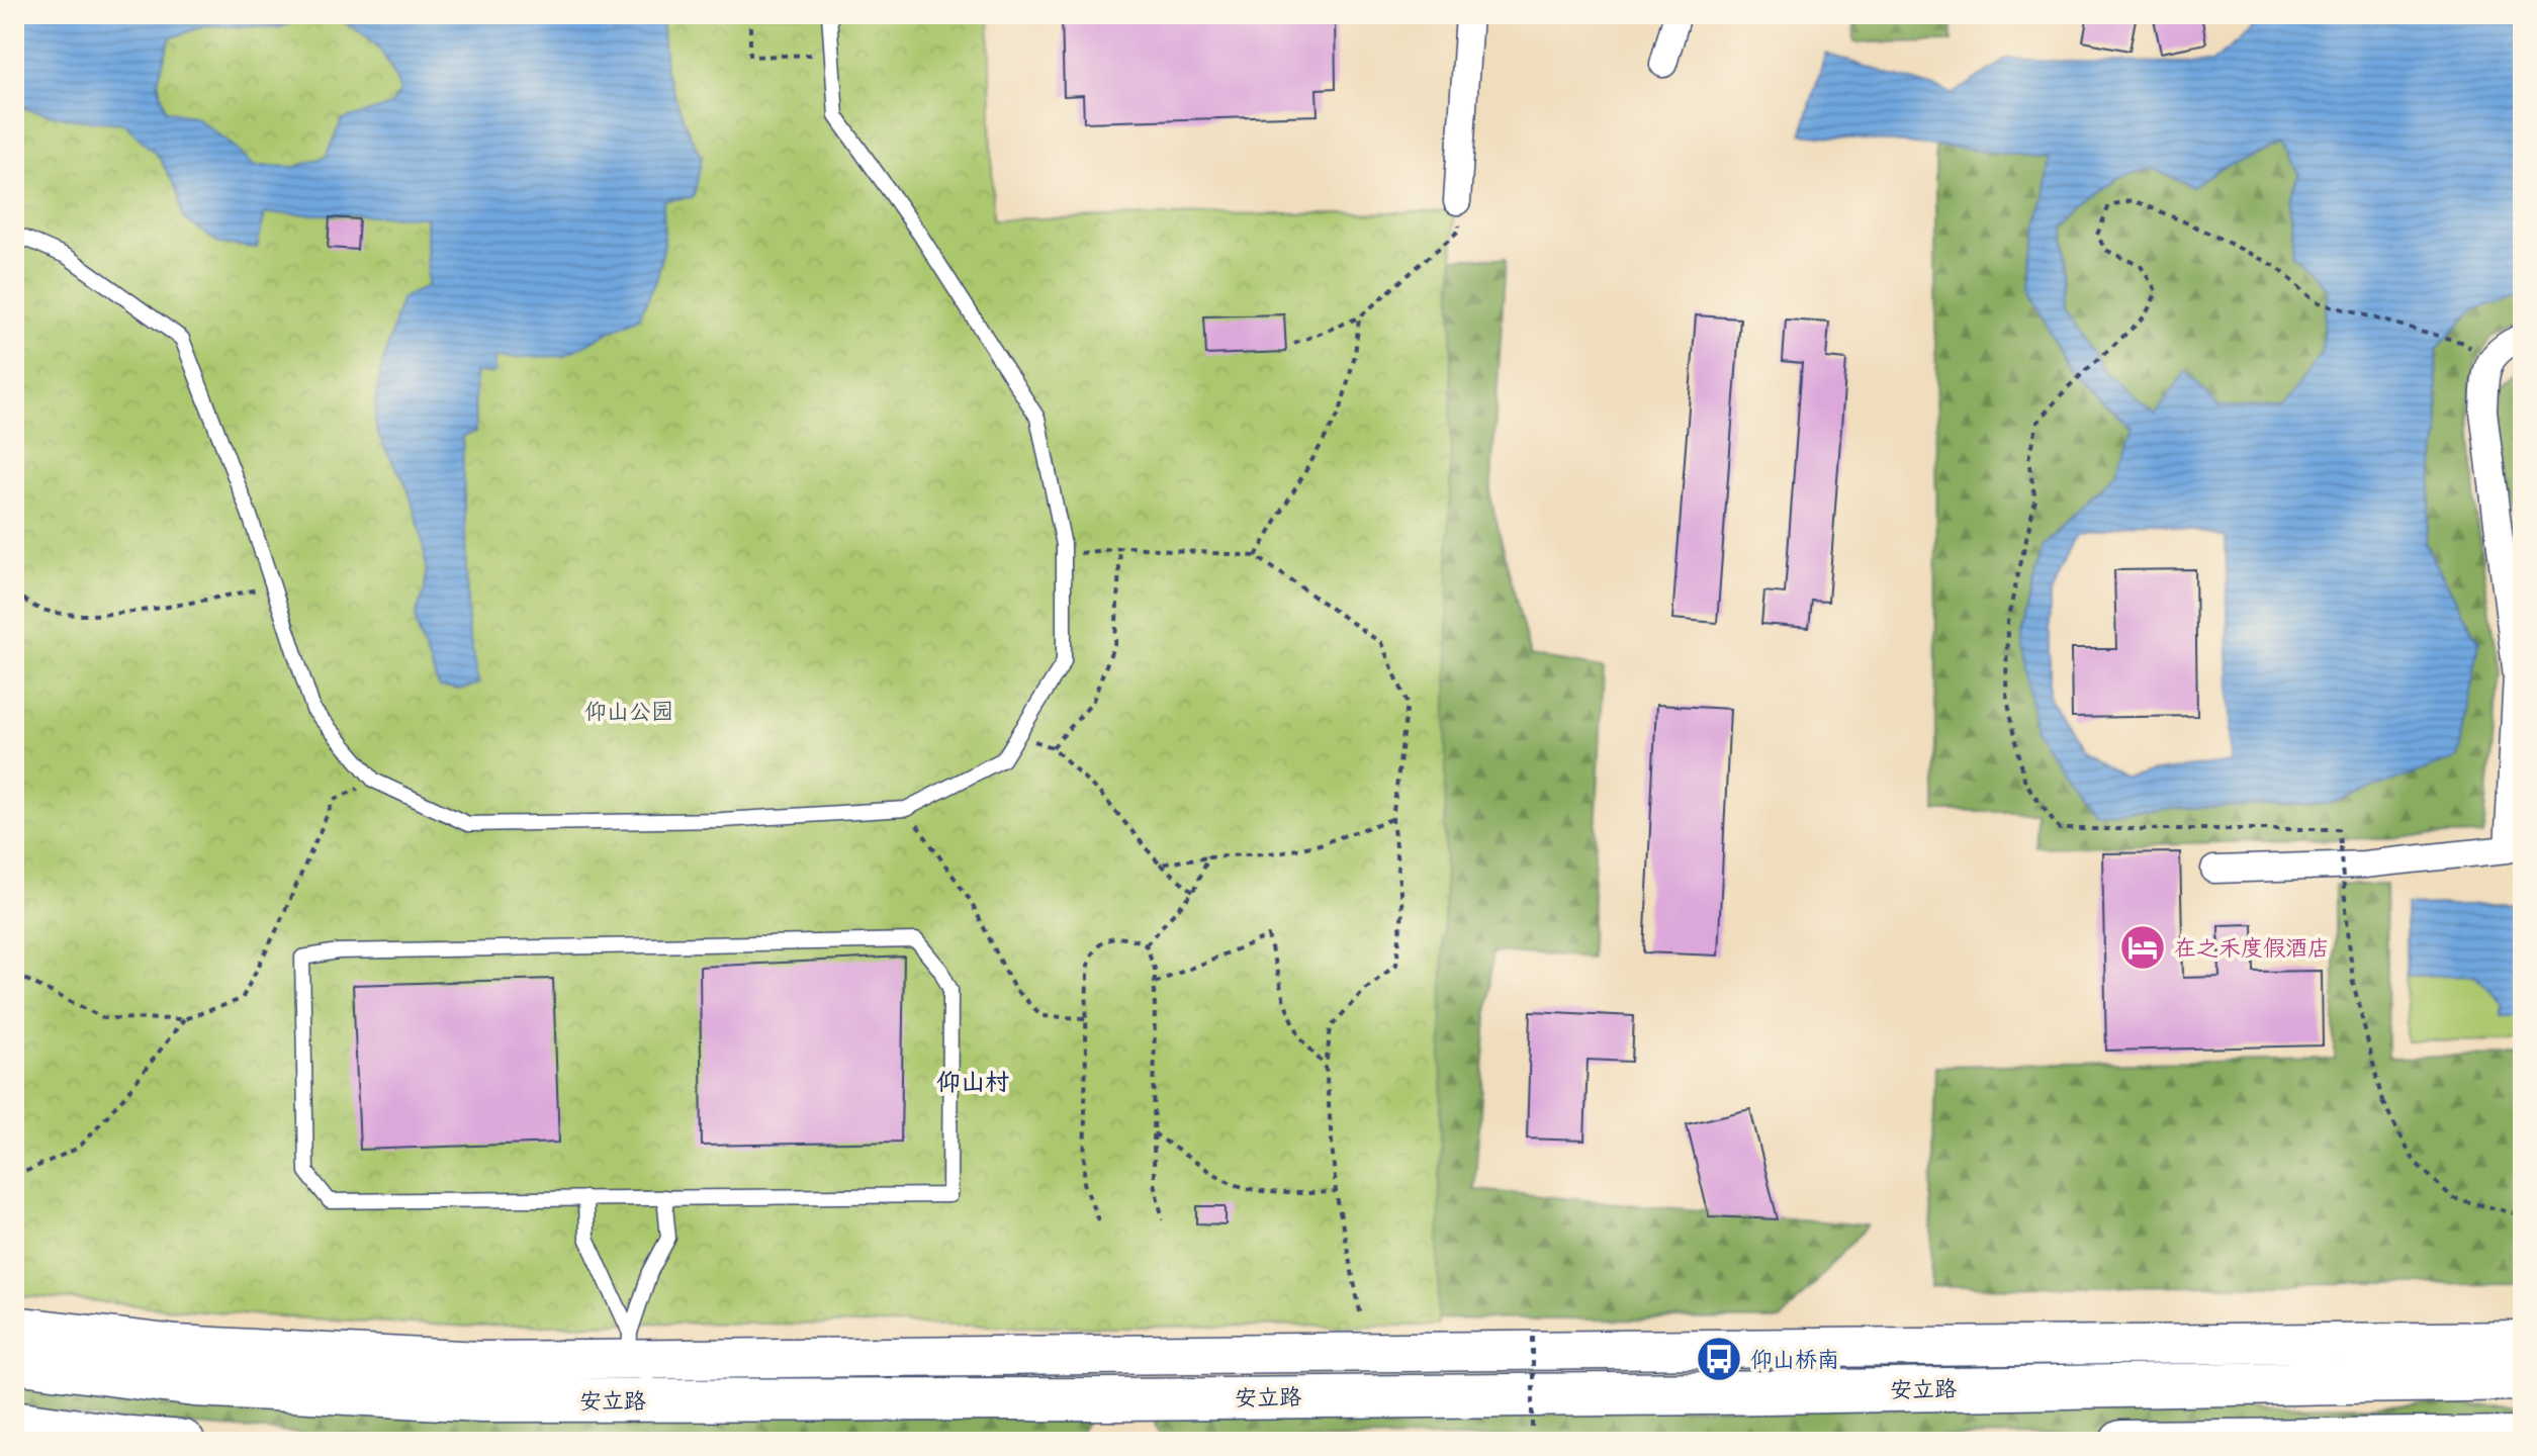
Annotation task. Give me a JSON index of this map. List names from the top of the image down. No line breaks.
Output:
{"streets":{"main road":["安立路"]},"districts":["仰山村"],"parks":["仰山公园"],"places":{"hotel":["在之禾度假酒店"],"bus stop":["仰山桥南"]}}
